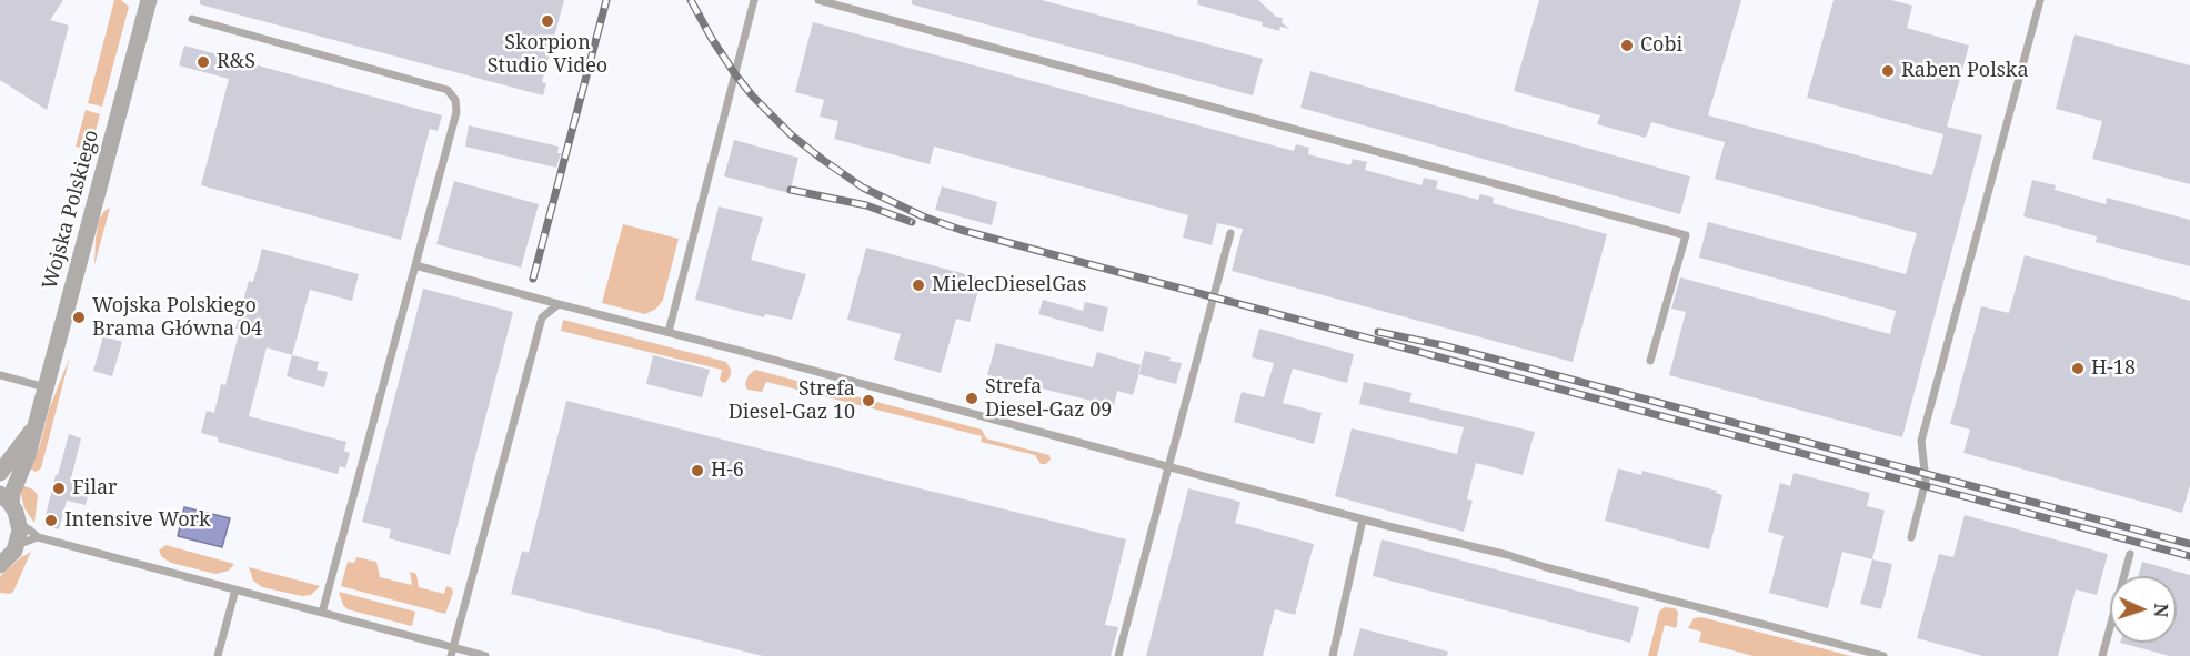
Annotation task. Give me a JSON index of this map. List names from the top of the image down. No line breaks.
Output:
{"streets":{"street":["Wojska Polskiego"]},"places":["Skorpion Studio Video","Cobi","R&S","Raben Polska","MielecDieselGas","Wojska Polskiego Brama Główna 04","H-18","Strefa Diesel-Gaz 09","Strefa Diesel-Gaz 10","H-6","Filar","Intensive Work"],"north":"right"}
